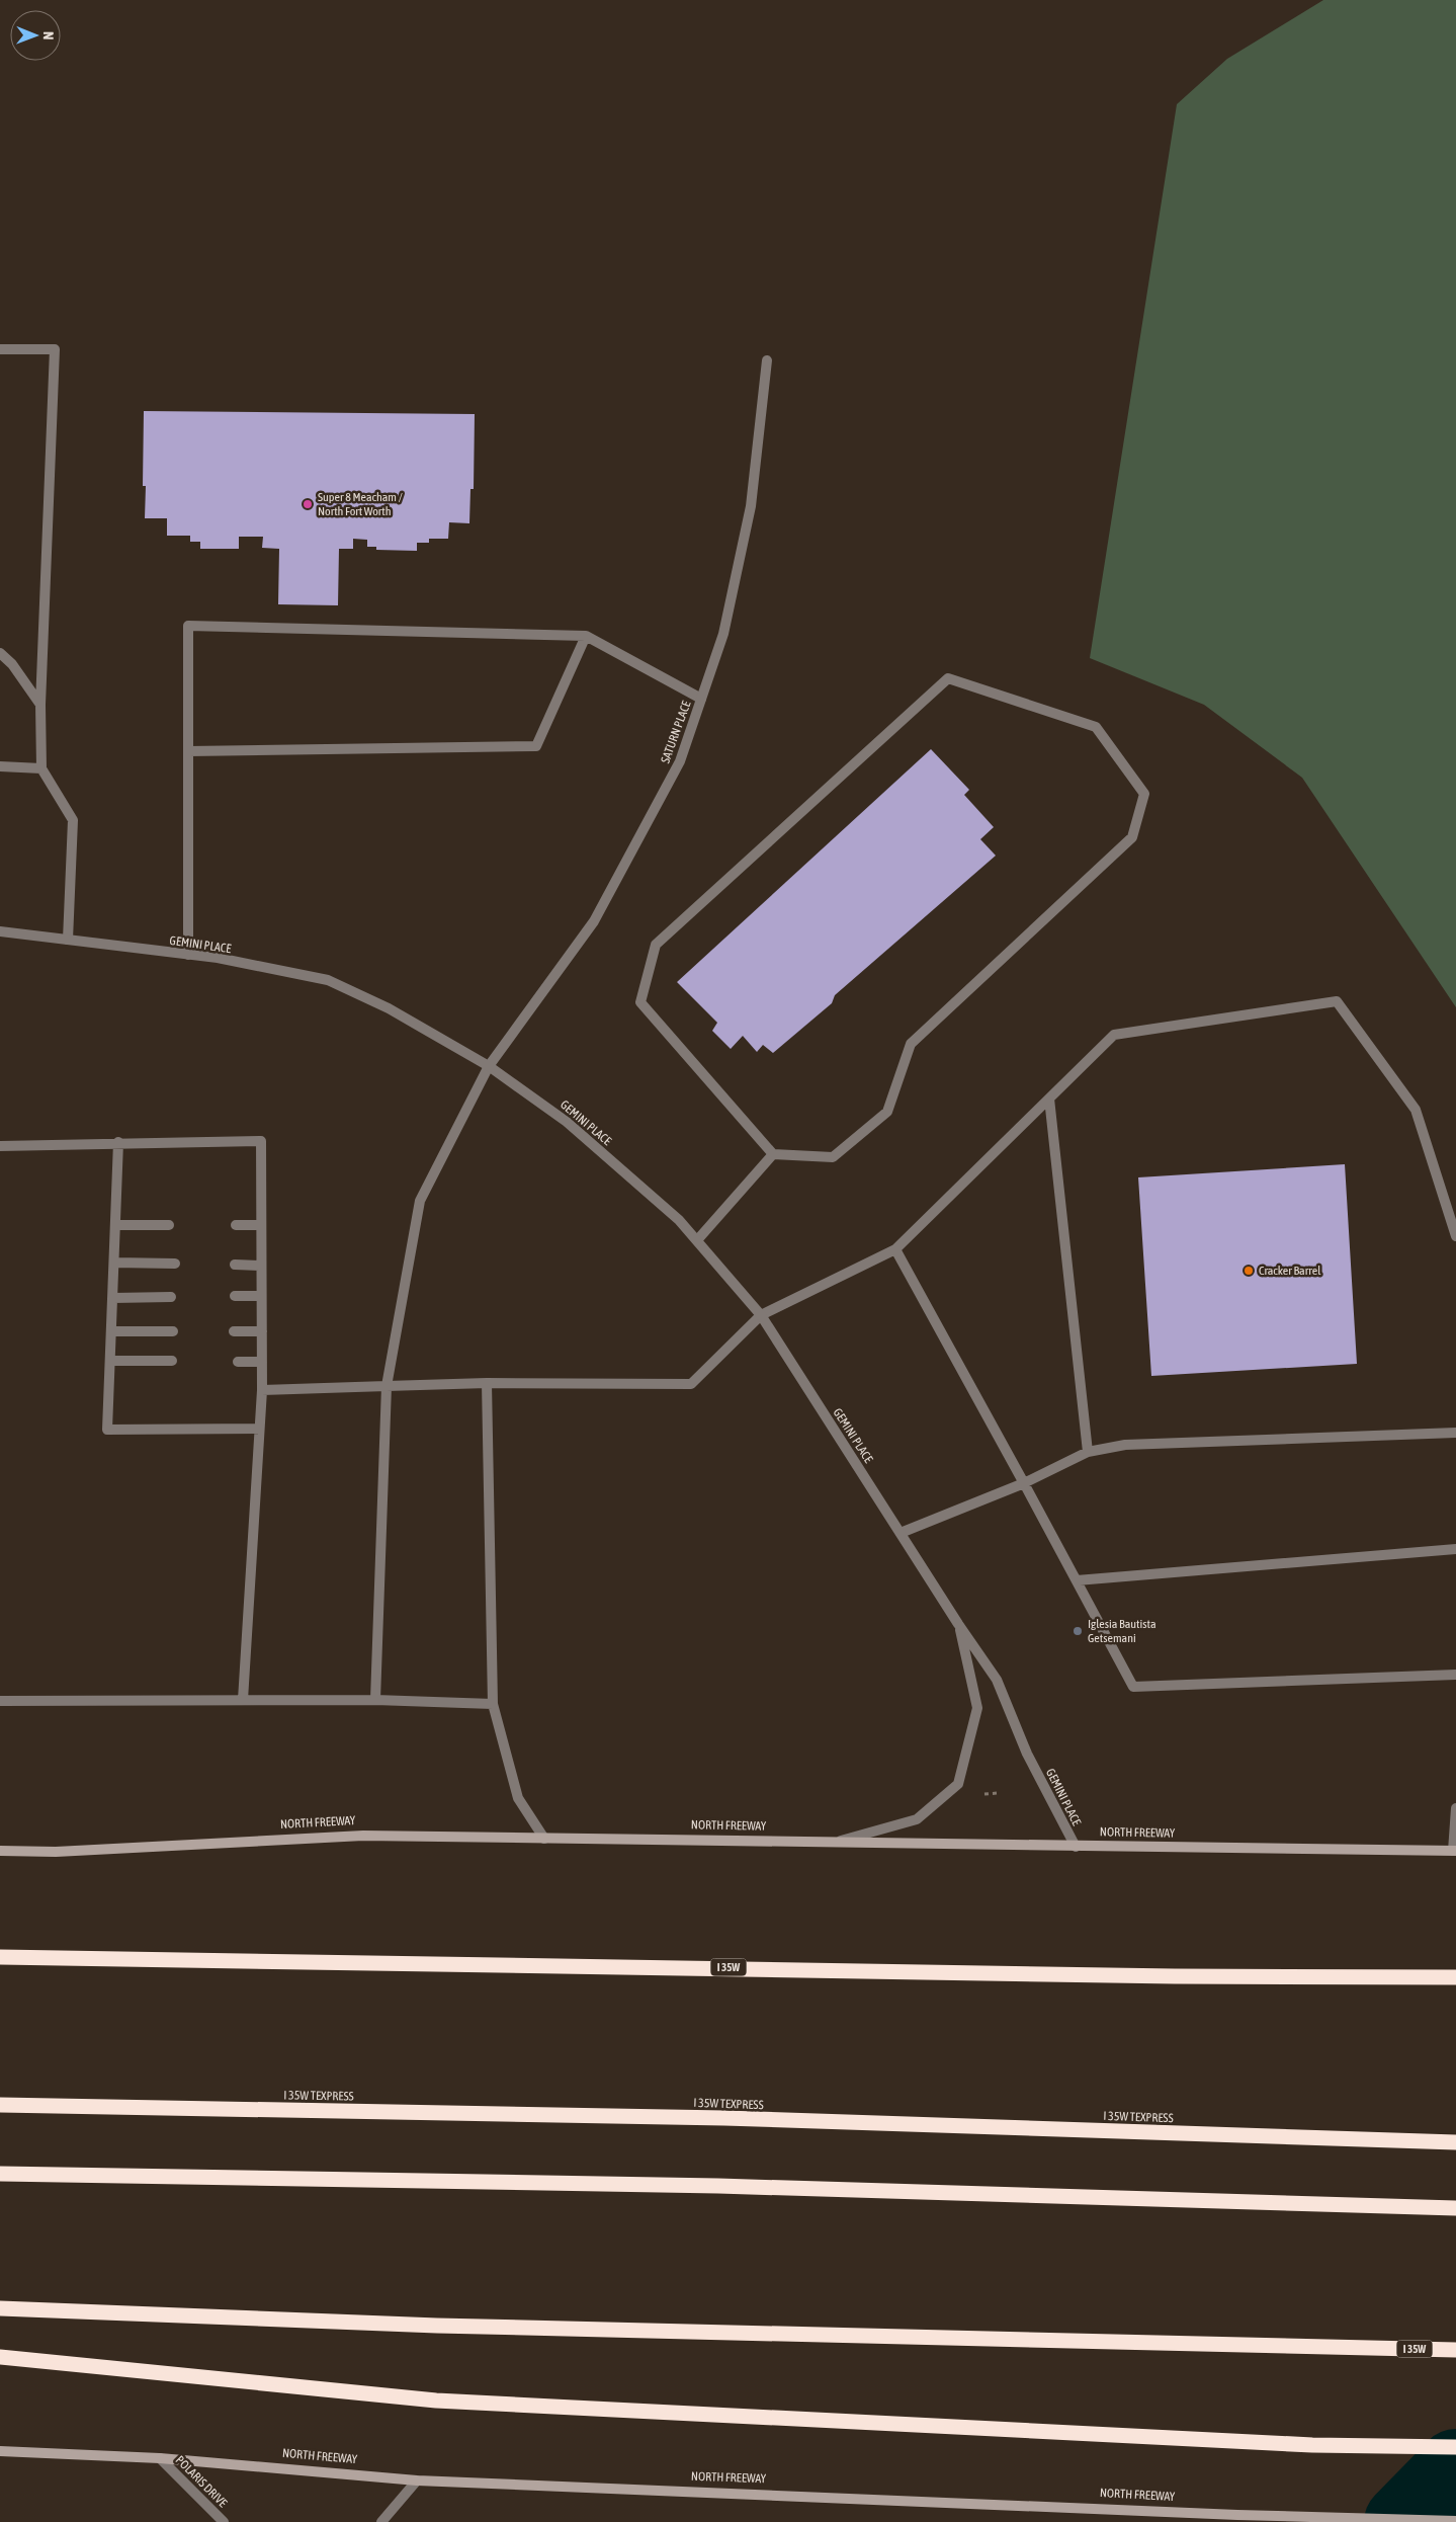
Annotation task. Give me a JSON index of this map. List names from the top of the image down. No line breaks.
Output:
{"streets":{"highway":["I 35W","I 35W TEXPRESS"],"main road":["NORTH FREEWAY"],"street":["SATURN PLACE","GEMINI PLACE","POLARIS DRIVE"]},"crossings":[["SATURN PLACE","GEMINI PLACE"],["GEMINI PLACE","NORTH FREEWAY"],["NORTH FREEWAY","POLARIS DRIVE"]],"places":["Super 8 Meacham / North Fort Worth","Cracker Barrel","Iglesia Bautista Getsemani"],"north":"right"}
